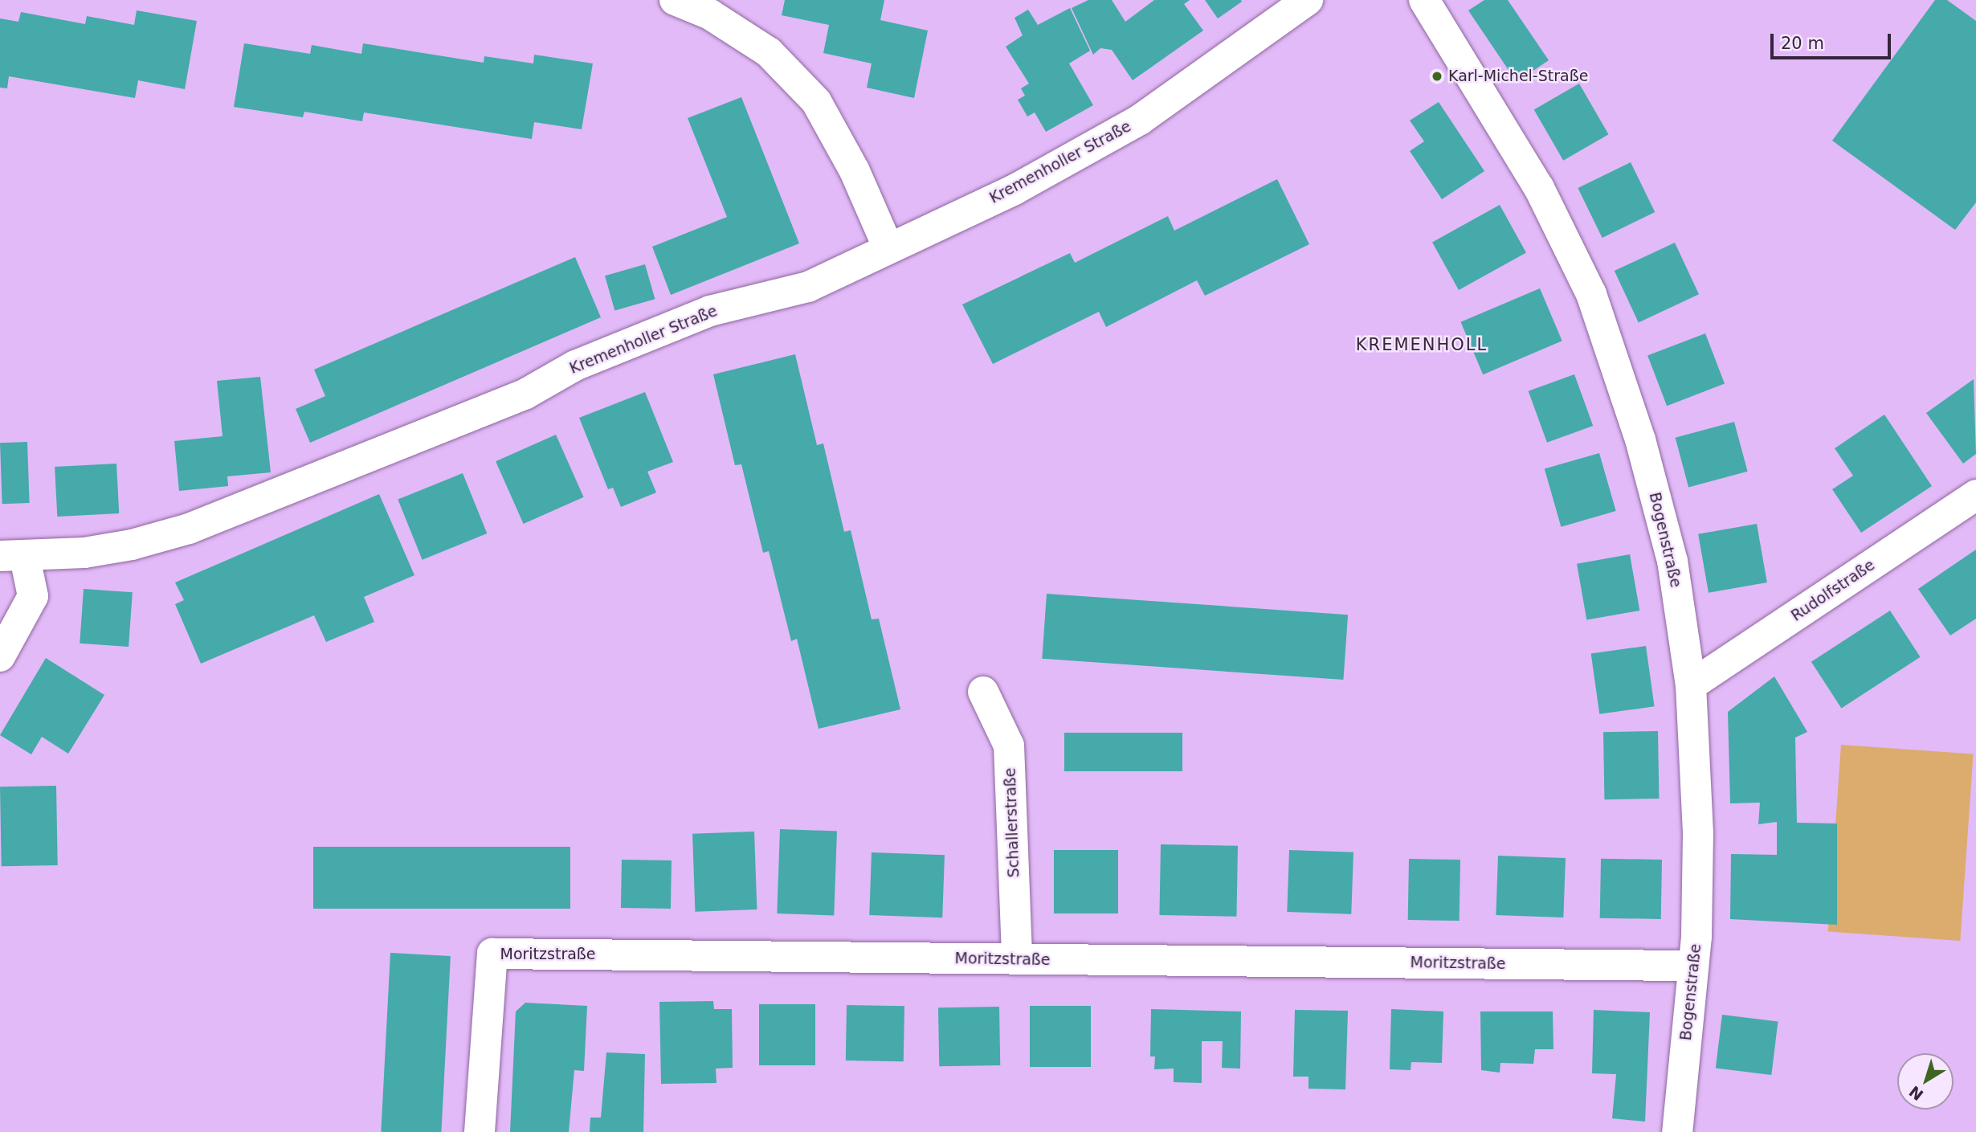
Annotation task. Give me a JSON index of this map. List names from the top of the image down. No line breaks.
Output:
{"streets":{"street":["Kremenholler Straße","Bogenstraße","Rudolfstraße","Schallerstraße","Moritzstraße"]},"crossings":[["Bogenstraße","Rudolfstraße"],["Bogenstraße","Moritzstraße"],["Schallerstraße","Moritzstraße"]],"districts":["KREMENHOLL"],"places":["Karl-Michel-Straße"],"scale_bar":"20 m","north":"bottom left"}
